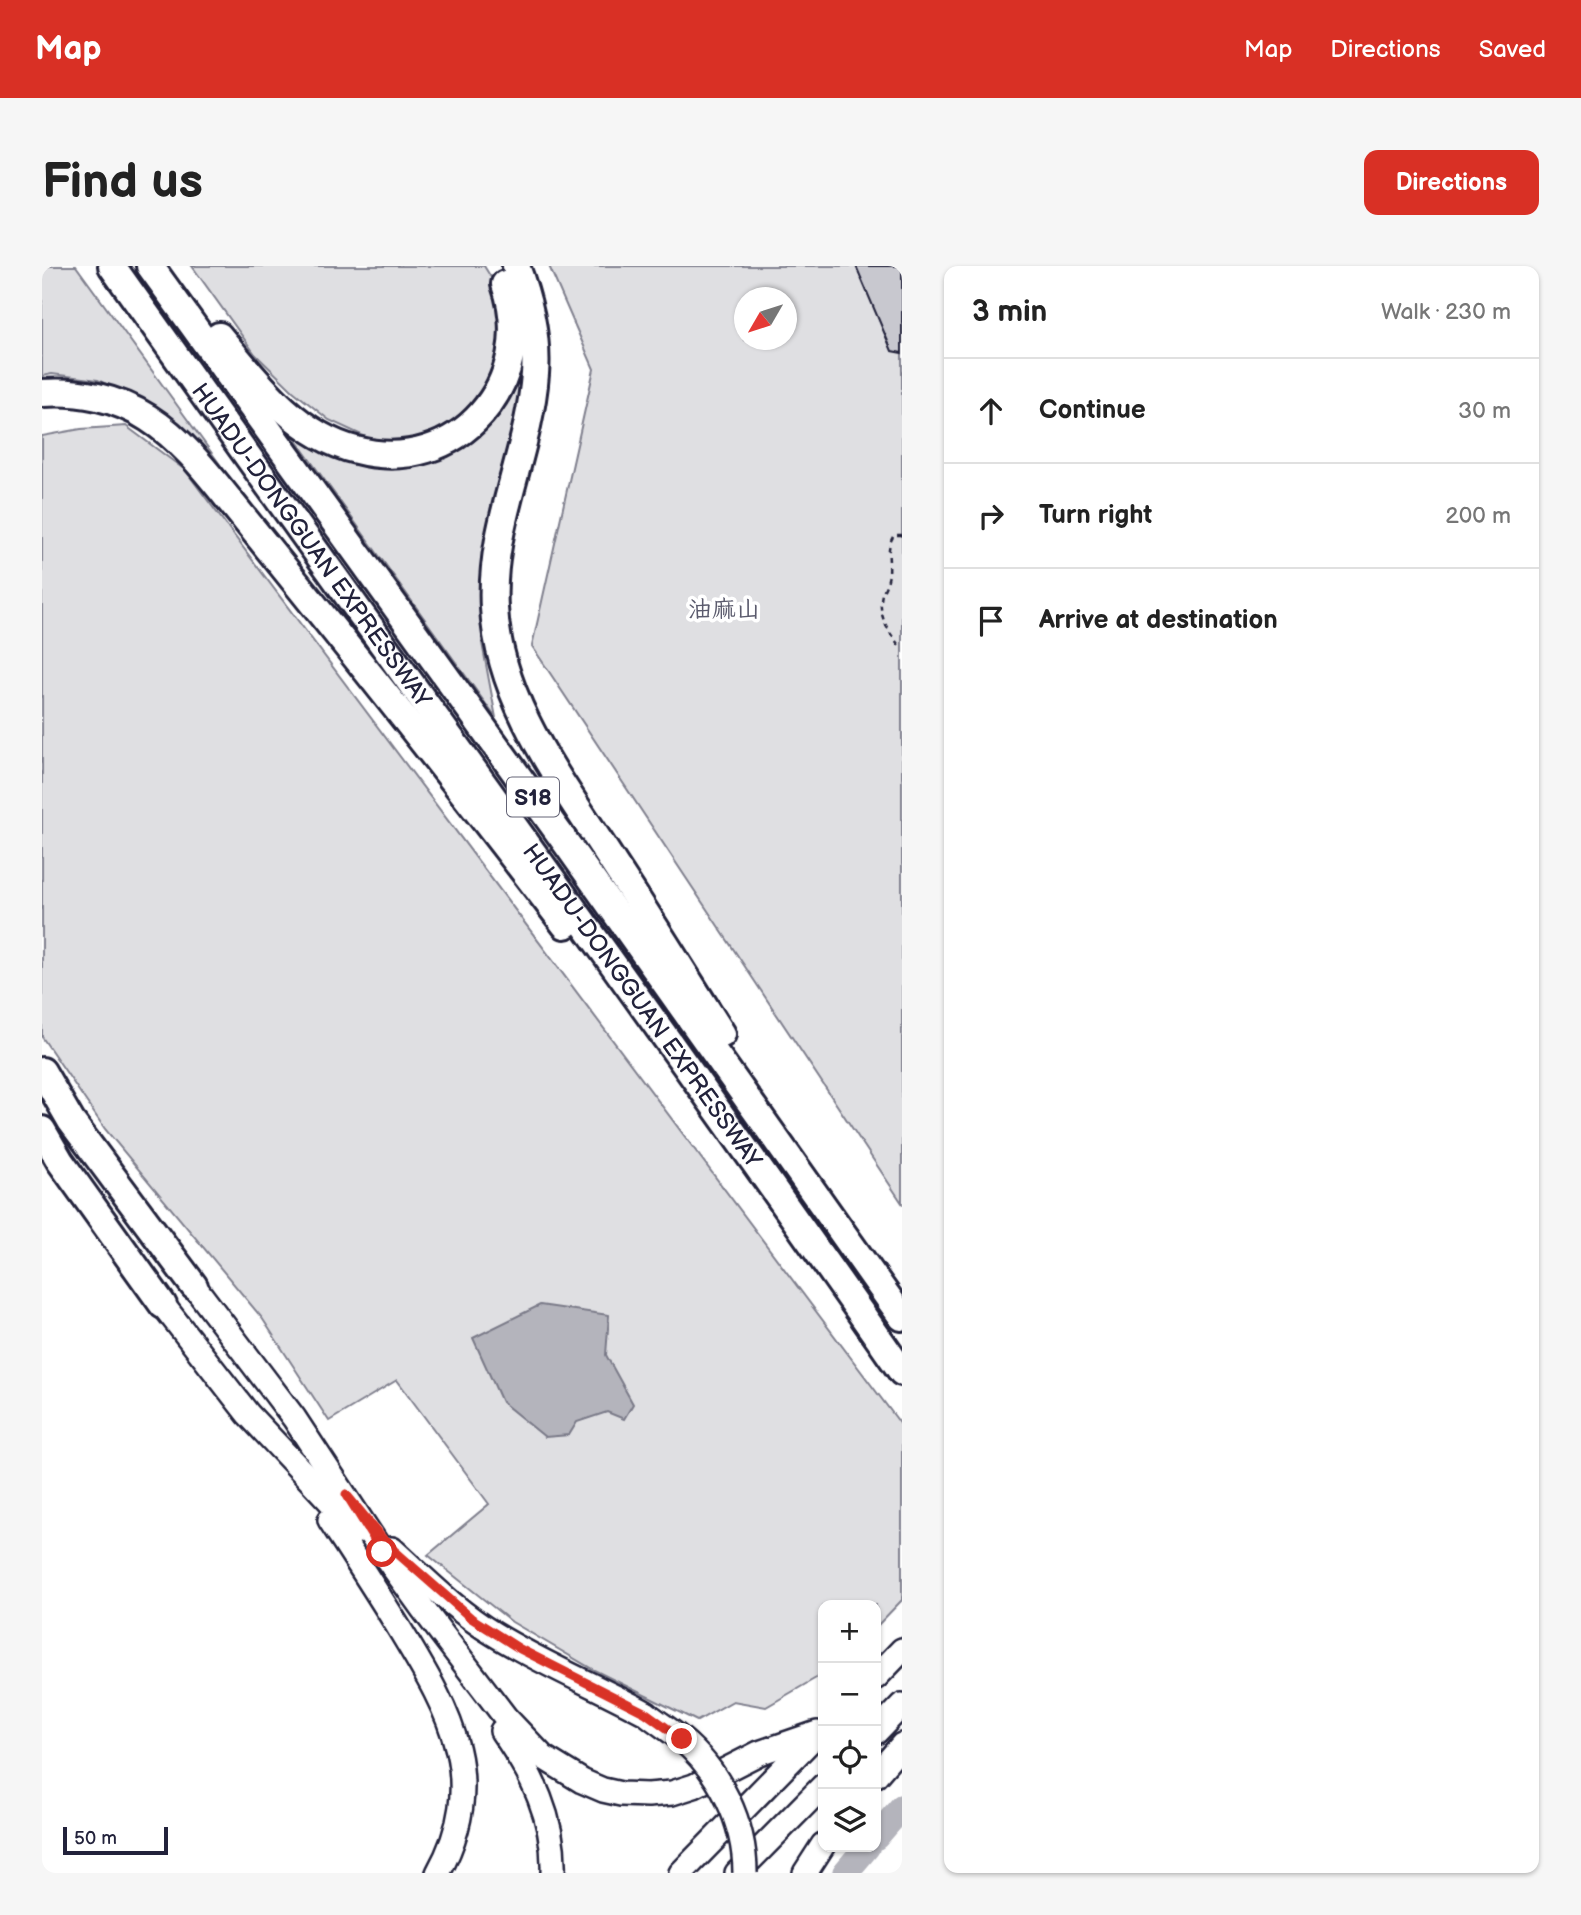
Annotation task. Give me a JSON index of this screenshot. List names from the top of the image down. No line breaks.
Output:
{"streets":{"highway":["HUADU-DONGGUAN EXPRESSWAY","S18"]},"parks":["油麻山"],"scale_bar":"50 m","north":"bottom left","page":{"header":"Map","nav":["Map","Directions","Saved"],"buttons":"Directions","title":"Find us","heading":["3 min","Walk · 230 m"],"list":[["Continue","30 m"],["Turn right","200 m"],"Arrive at destination"],"map_buttons":["+","−"],"scale":"50 m"}}
